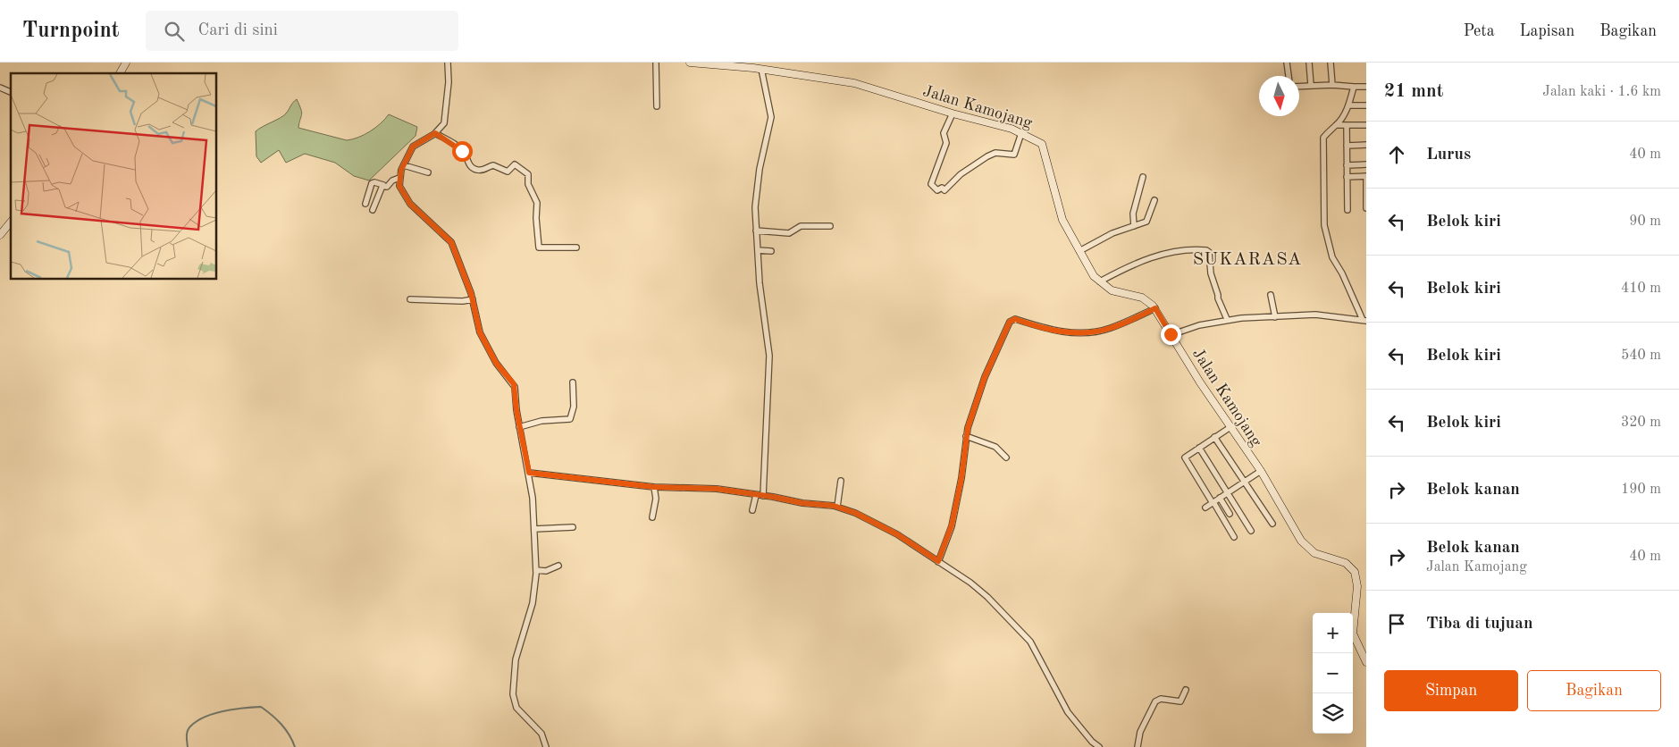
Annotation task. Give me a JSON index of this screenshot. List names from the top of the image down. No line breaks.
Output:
{"streets":{"main road":["Jalan Kamojang"]},"districts":["SUKARASA"],"north":"bottom","page":{"header":"Turnpoint","search":"Cari di sini","nav":["Peta","Lapisan","Bagikan"],"heading":["21 mnt","Jalan kaki · 1.6 km"],"list":[["Lurus","40 m"],["Belok kiri","90 m"],["Belok kiri","410 m"],["Belok kiri","540 m"],["Belok kiri","320 m"],["Belok kanan","190 m"],["Belok kanan","Jalan Kamojang","40 m"],"Tiba di tujuan"],"map_buttons":["+","−"],"buttons":["Simpan","Bagikan"]}}
